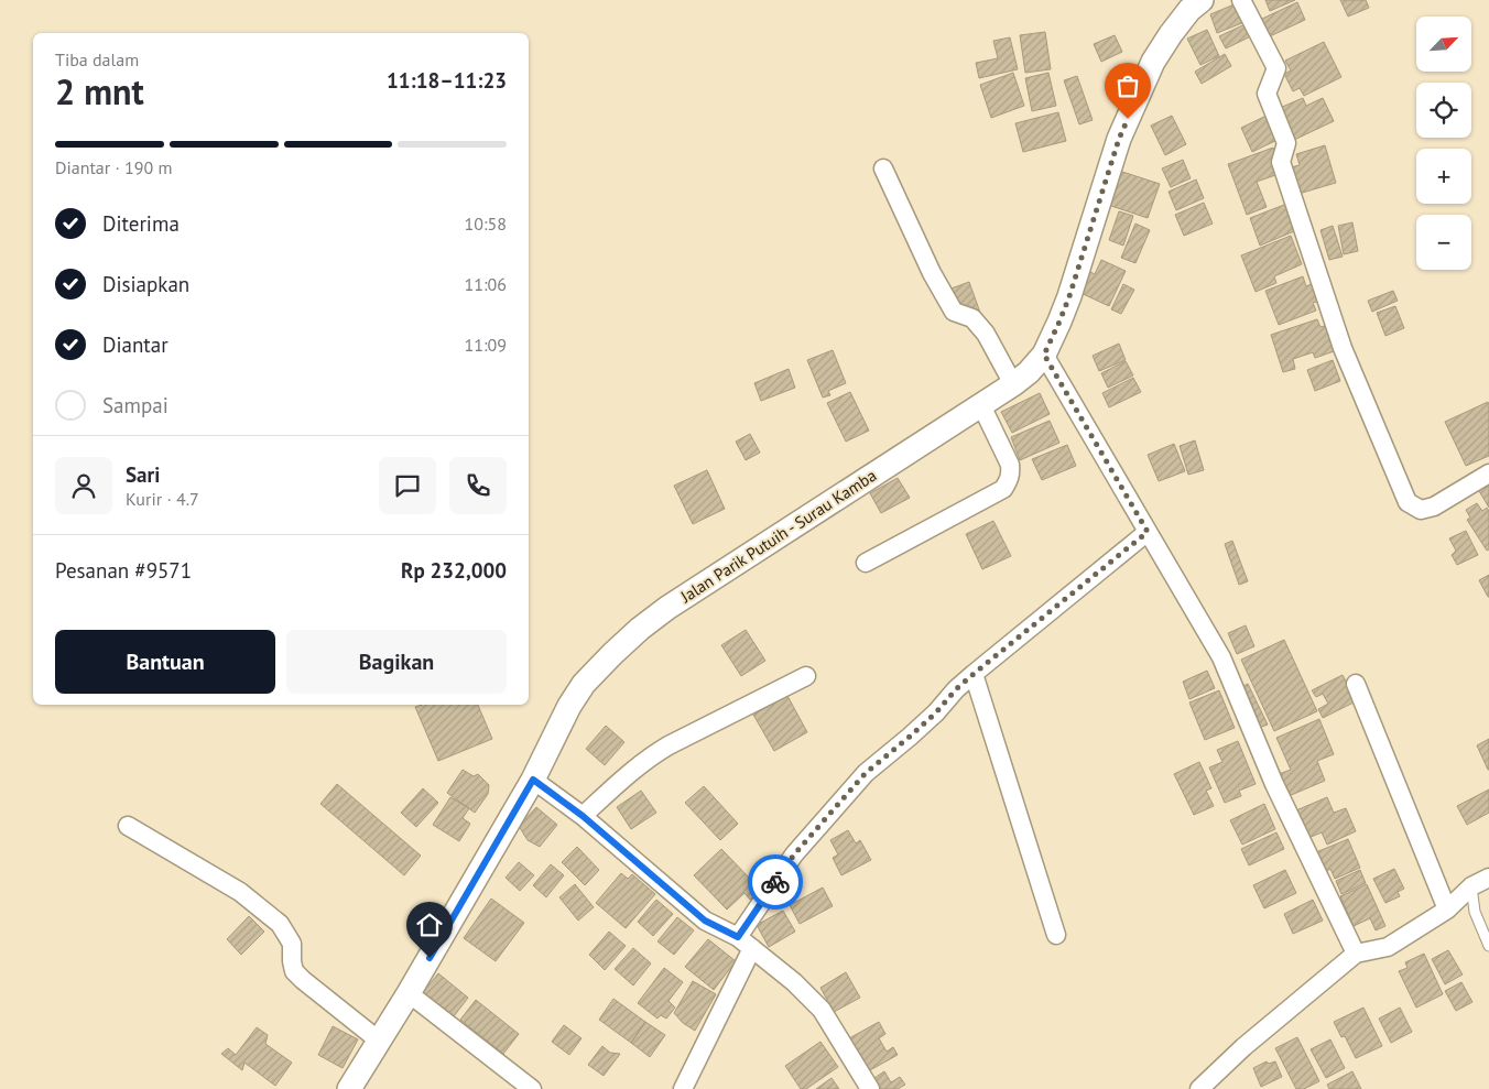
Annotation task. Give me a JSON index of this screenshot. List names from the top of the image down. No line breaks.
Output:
{"streets":{"street":["Jalan Parik Putuih - Surau Kamba"]},"north":"top right","page":{"map_buttons":["+","−"],"heading":["2 mnt","Tiba dalam","11:18–11:23"],"panel":["Sari","Kurir · 4.7","Pesanan #9571","Rp 232,000"],"bar":"Diantar · 190 m","list":[["Diterima","10:58"],["Disiapkan","11:06"],["Diantar","11:09"],"Sampai"],"buttons":["Bantuan","Bagikan"]}}
